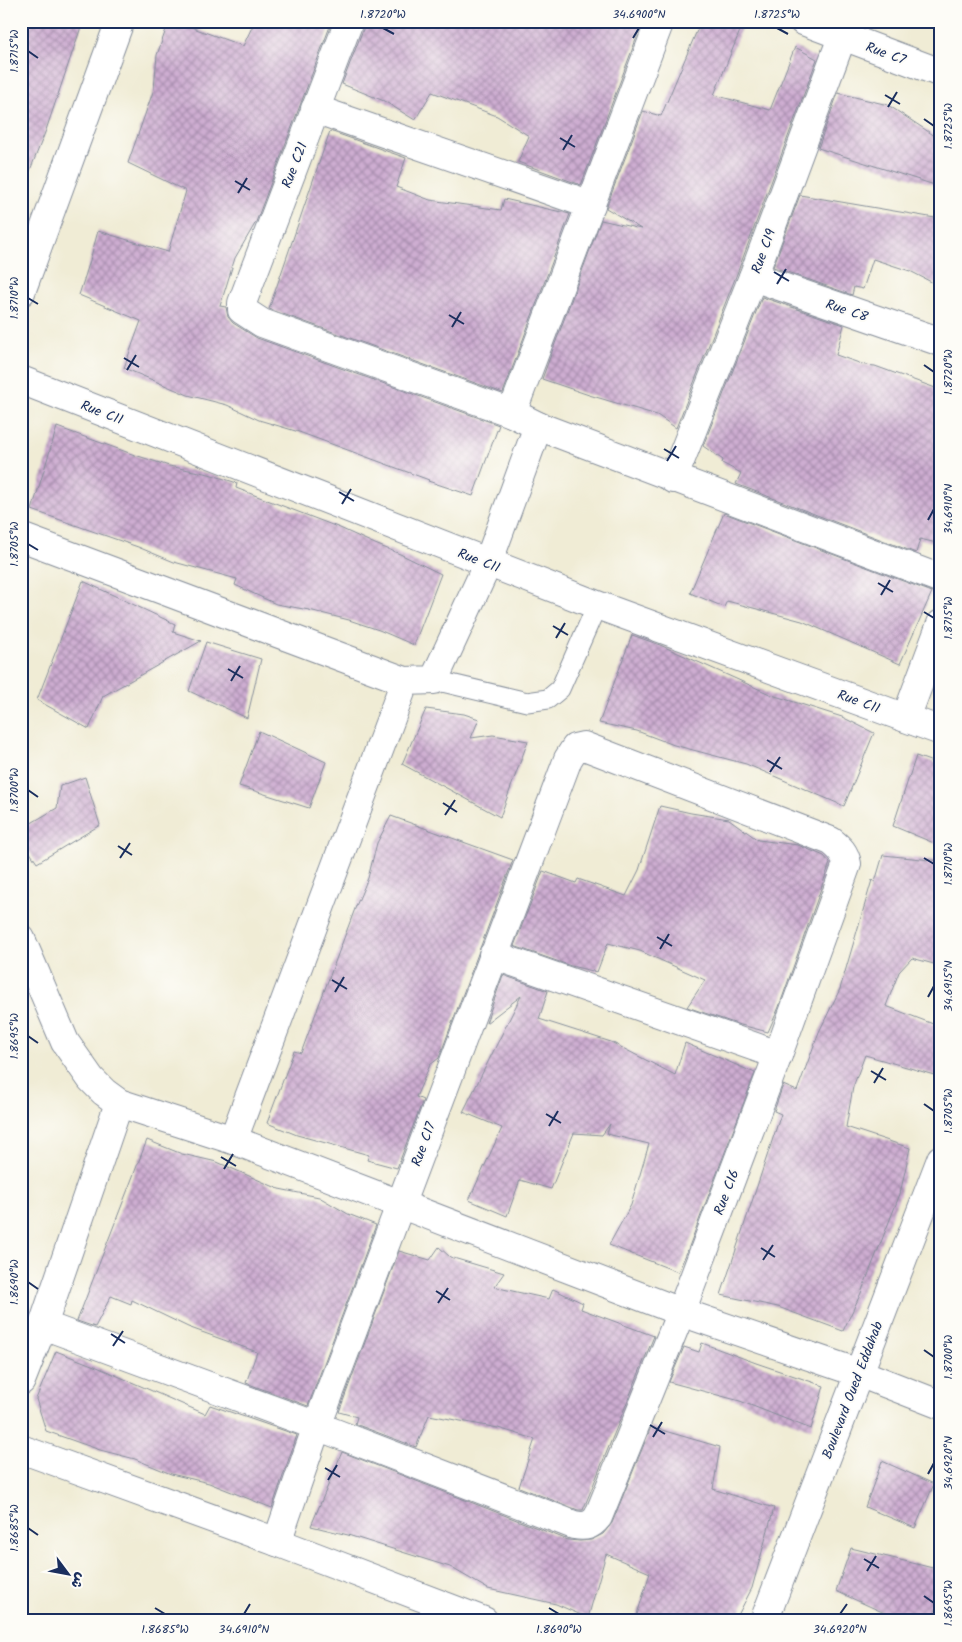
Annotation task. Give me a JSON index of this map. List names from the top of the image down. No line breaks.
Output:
{"streets":{"street":["Rue C7","Rue C21","Rue C19","Rue C8","Rue C11","Rue C17","Rue C16","Boulevard Oued Eddahab"]},"crossings":[["Rue C7","Rue C19"],["Rue C19","Rue C8"],["Rue C17","Rue C16"]],"north":"bottom right","coordinates":["1.8720°W","34.6900°N","1.8725°W","1.8715°W","1.8710°W","34.6910°N","1.8705°W","1.8700°W","34.6915°N","1.8695°W","1.8690°W","34.6920°N","1.8685°W"]}
